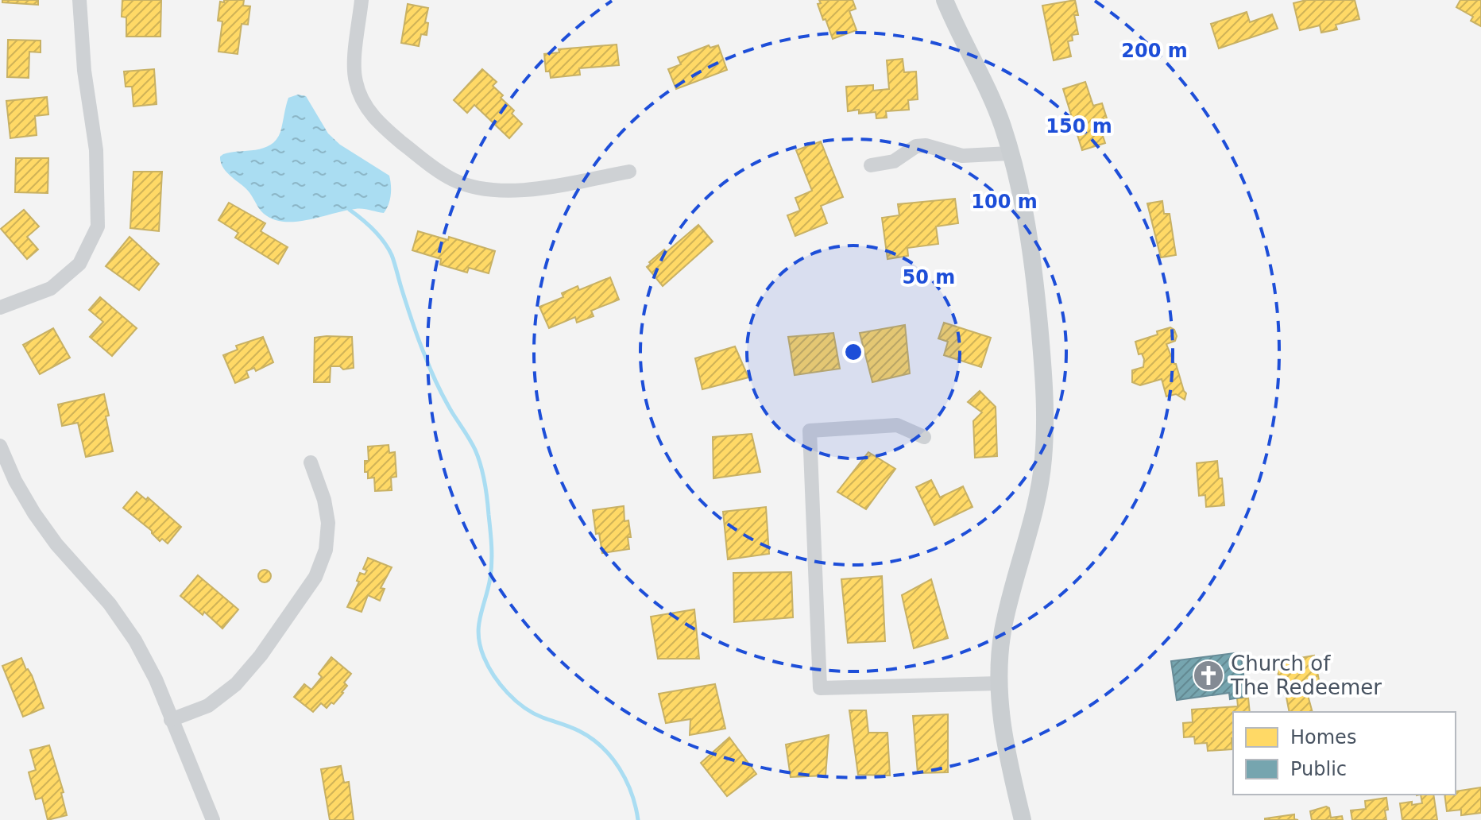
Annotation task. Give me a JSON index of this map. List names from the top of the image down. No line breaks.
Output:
{"places":{"church":["Church of The Redeemer"]},"legend":["Homes","Public"],"rings":["200 m","150 m","100 m","50 m"]}
